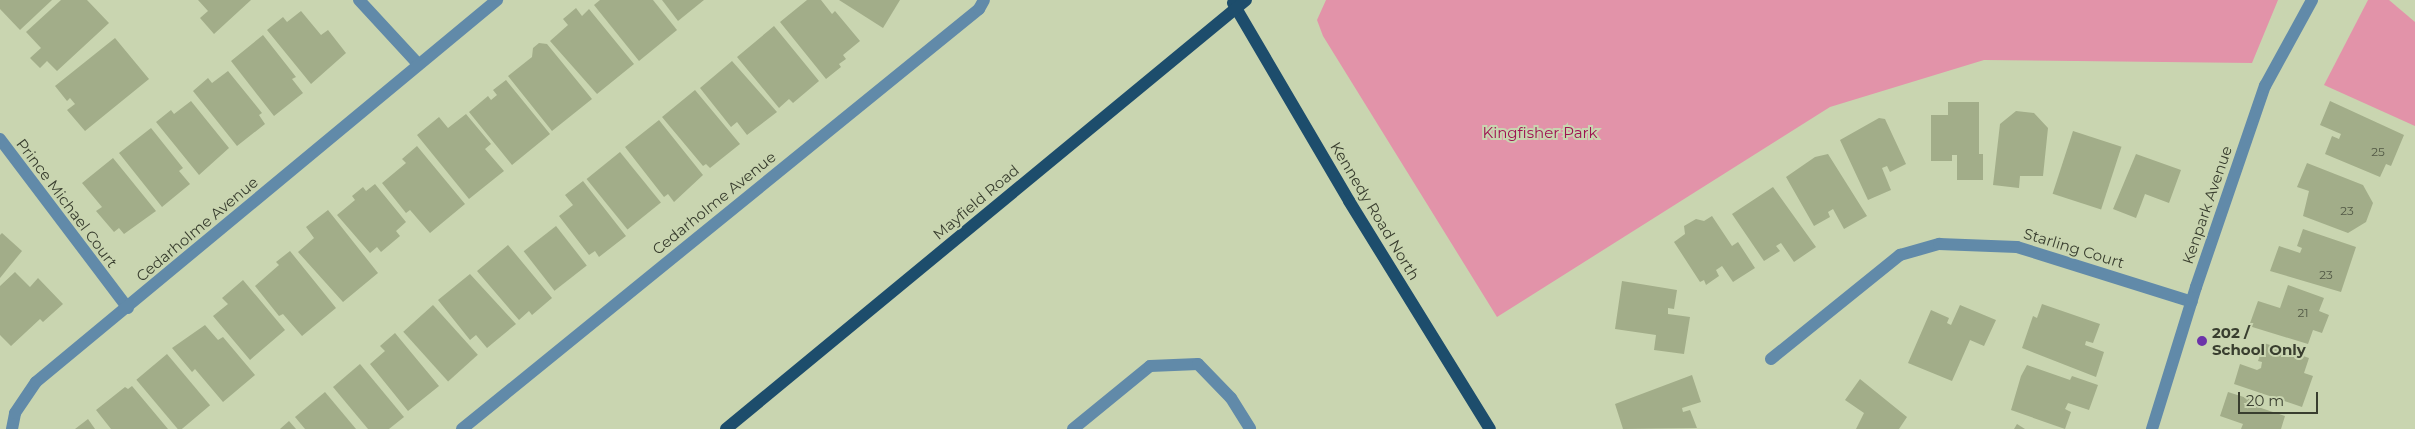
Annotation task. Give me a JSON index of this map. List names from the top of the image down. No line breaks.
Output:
{"streets":{"main road":["Mayfield Road","Kennedy Road North"],"street":["Prince Michael Court","Cedarholme Avenue","Kenpark Avenue","Starling Court"]},"crossings":[["Mayfield Road","Kennedy Road North"],["Prince Michael Court","Cedarholme Avenue"],["Kenpark Avenue","Starling Court"]],"parks":["Kingfisher Park"],"places":["202 / School Only"],"house_numbers":["25","23","23","21"],"scale_bar":"20 m"}
